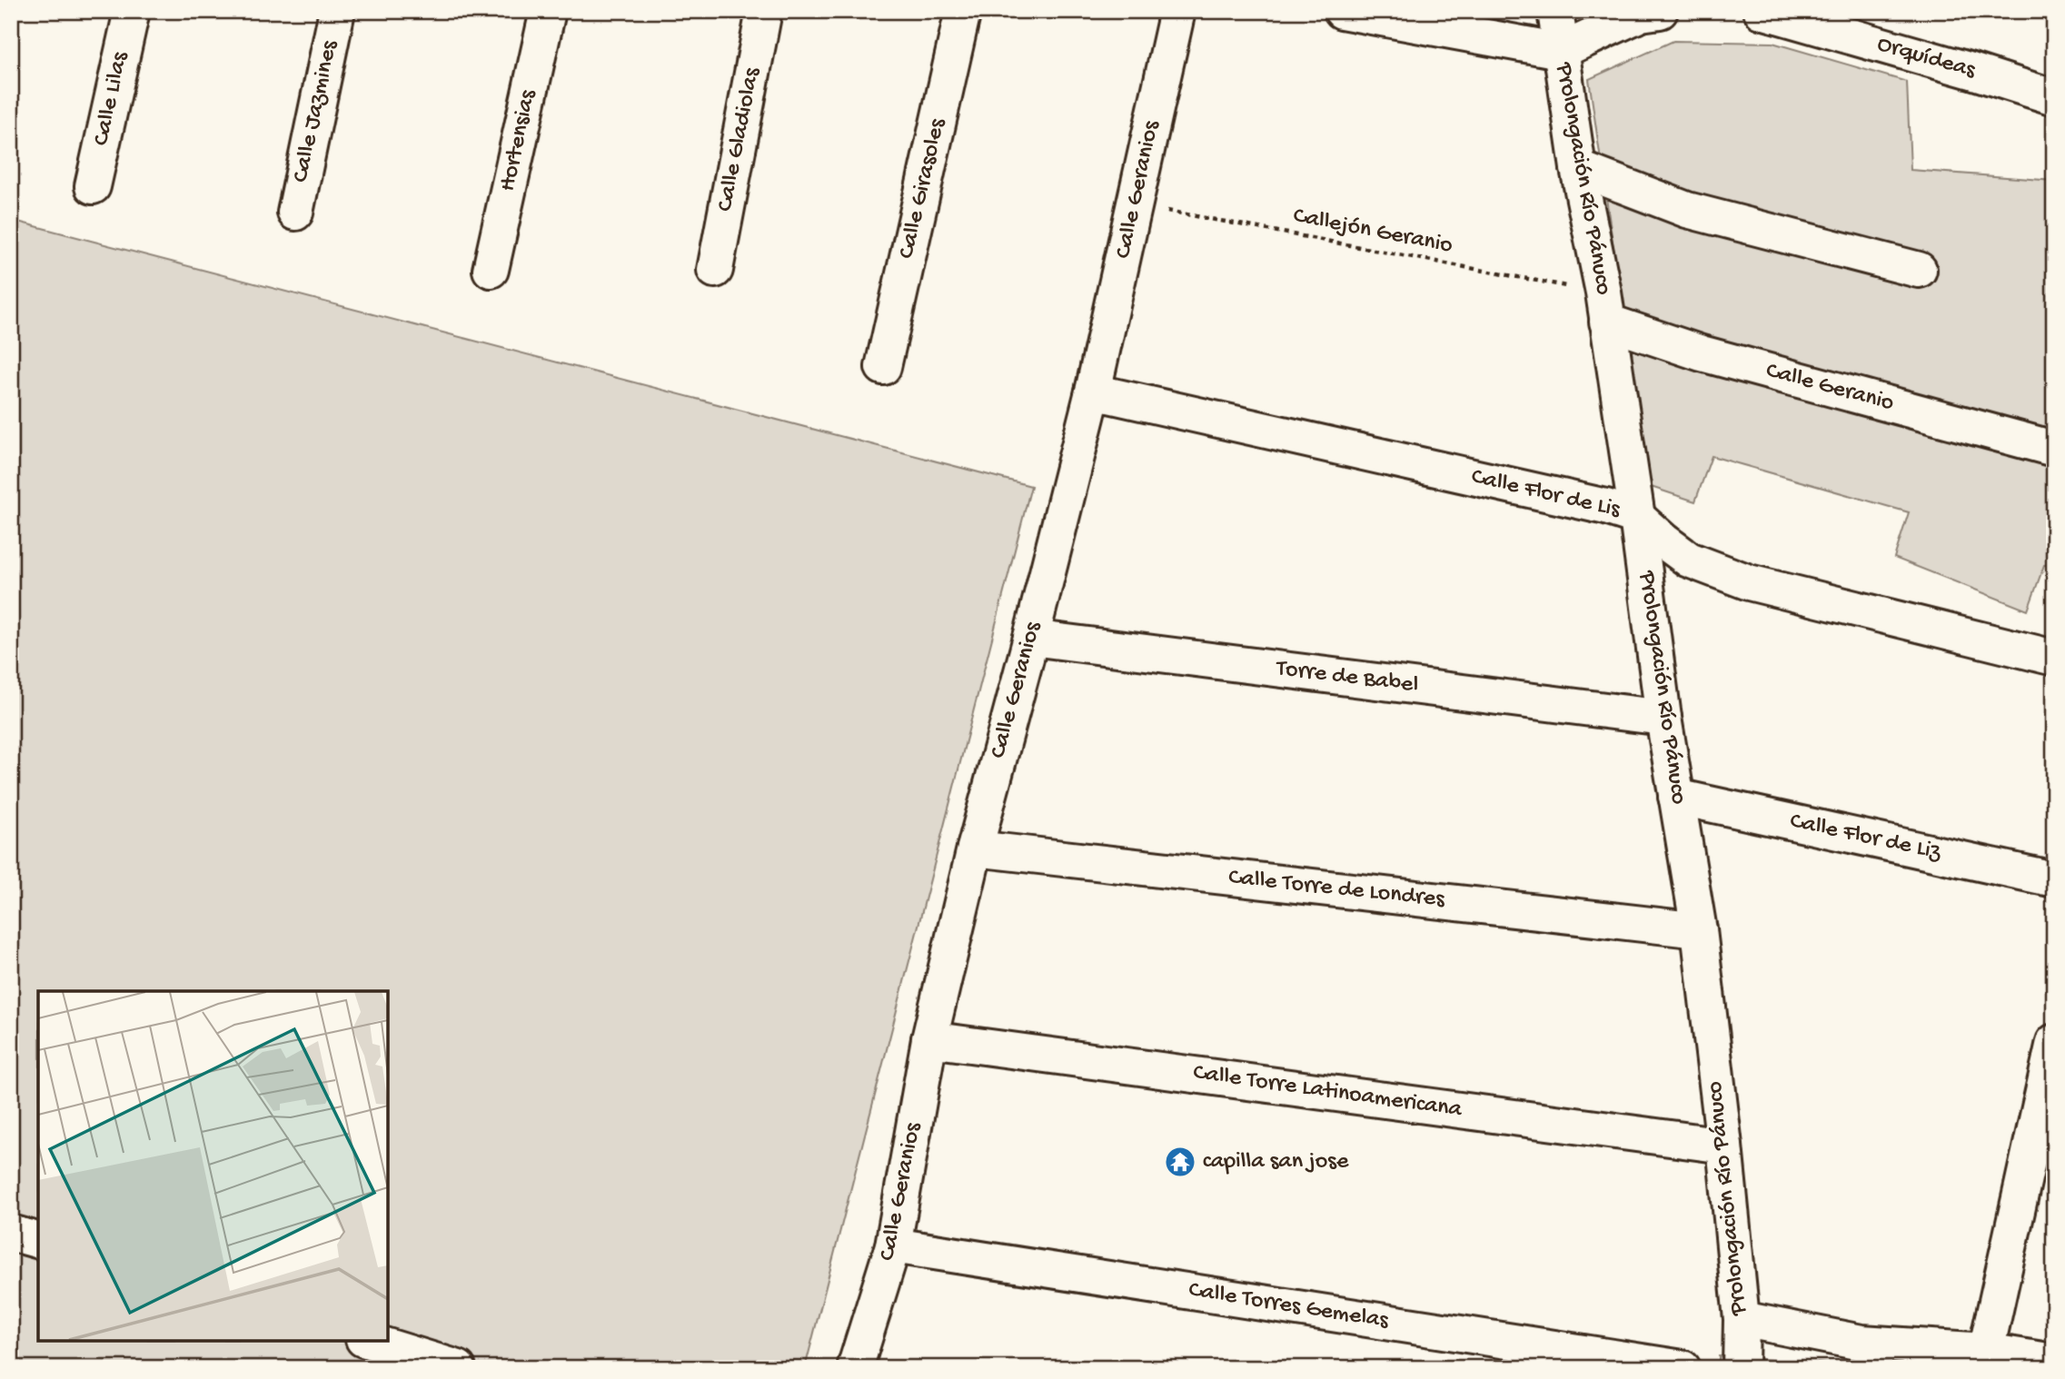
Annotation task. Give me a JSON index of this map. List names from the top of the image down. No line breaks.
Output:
{"streets":{"street":["Orquídeas","Calle Lilas","Calle Jazmines","Calle Gladiolas","Hortensias","Prolongación Río Pánuco","Calle Girasoles","Calle Geranios","Calle Geranio","Calle Flor de Lis","Torre de Babel","Calle Flor de Liz","Calle Torre de Londres","Calle Torre Latinoamericana","Calle Torres Gemelas"],"path":["Callejón Geranio"]},"crossings":[["Prolongación Río Pánuco","Callejón Geranio"],["Prolongación Río Pánuco","Calle Geranio"],["Prolongación Río Pánuco","Calle Flor de Lis"],["Prolongación Río Pánuco","Torre de Babel"],["Prolongación Río Pánuco","Calle Flor de Liz"],["Prolongación Río Pánuco","Calle Torre de Londres"],["Prolongación Río Pánuco","Calle Torre Latinoamericana"],["Calle Geranios","Callejón Geranio"],["Calle Geranios","Calle Flor de Lis"],["Calle Geranios","Torre de Babel"],["Calle Geranios","Calle Torre de Londres"],["Calle Geranios","Calle Torre Latinoamericana"],["Calle Geranios","Calle Torres Gemelas"],["Callejón Geranio","Calle Geranio"]],"places":{"temple":["capilla san jose"]}}
